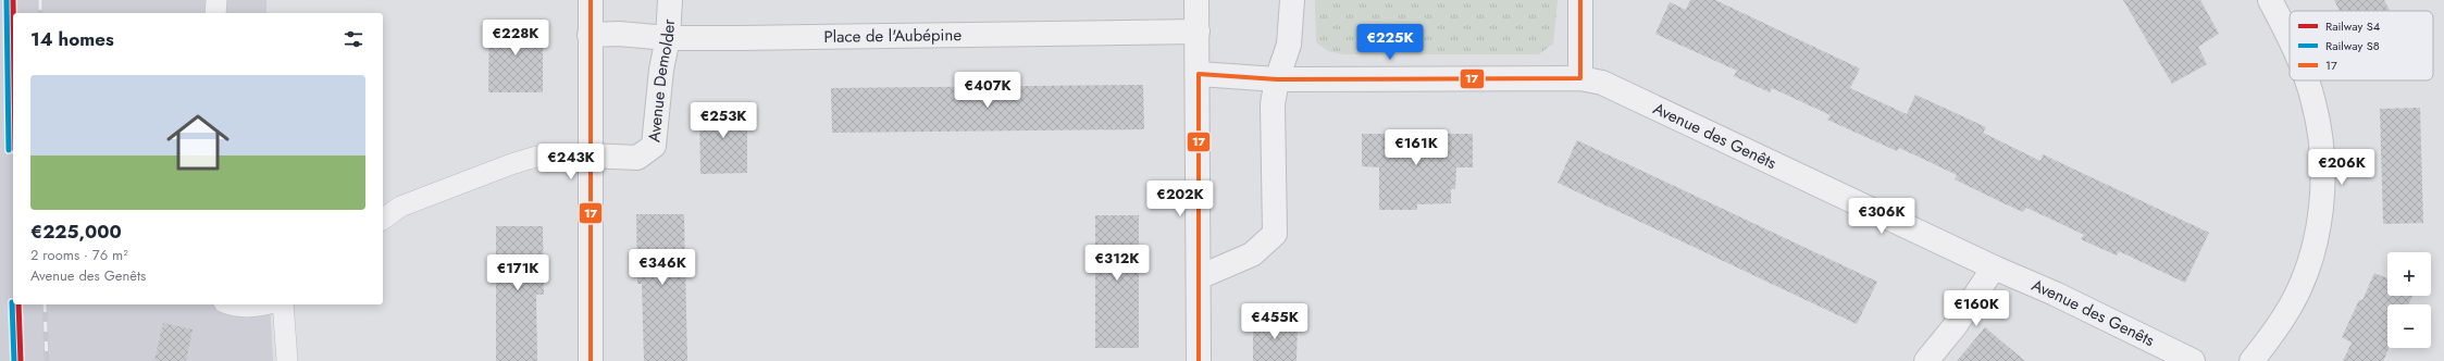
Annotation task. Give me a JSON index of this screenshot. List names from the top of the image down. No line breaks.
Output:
{"streets":{"street":["Place de l'Aubépine","Avenue Demolder","Avenue des Genêts"]},"crossings":[["Place de l'Aubépine","Avenue Demolder"]],"lines":["rail line S4","rail line S8","transit line 17"],"legend":["Railway S4","Railway S8","17"],"page":{"heading":"14 homes","price":["€228K","€225K","€407K","€253K","€161K","€243K","€206K","€202K","€306K","€312K","€346K","€171K","€160K","€455K"],"list":[{"name":"€225,000","note":"2 rooms · 76 m² · Avenue des Genêts"}],"map_buttons":["+","−"]}}
